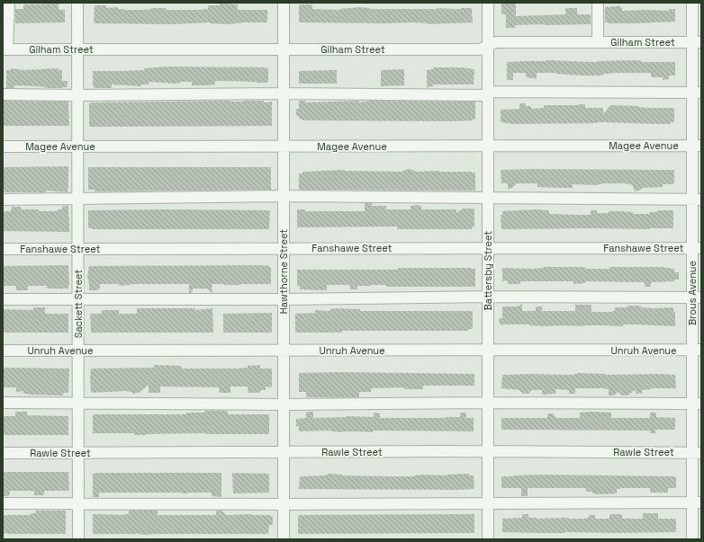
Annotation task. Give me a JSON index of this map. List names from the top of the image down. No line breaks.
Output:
{"streets":{"street":["Gilham Street","Magee Avenue","Fanshawe Street","Battersby Street","Hawthorne Street","Brous Avenue","Sackett Street","Unruh Avenue","Rawle Street"]},"crossings":[["Gilham Street","Battersby Street"],["Gilham Street","Hawthorne Street"],["Gilham Street","Brous Avenue"],["Gilham Street","Sackett Street"],["Magee Avenue","Battersby Street"],["Magee Avenue","Hawthorne Street"],["Magee Avenue","Brous Avenue"],["Magee Avenue","Sackett Street"],["Fanshawe Street","Battersby Street"],["Fanshawe Street","Hawthorne Street"],["Fanshawe Street","Brous Avenue"],["Fanshawe Street","Sackett Street"],["Battersby Street","Unruh Avenue"],["Battersby Street","Rawle Street"],["Hawthorne Street","Unruh Avenue"],["Hawthorne Street","Rawle Street"],["Brous Avenue","Unruh Avenue"],["Brous Avenue","Rawle Street"],["Sackett Street","Unruh Avenue"],["Sackett Street","Rawle Street"]]}
